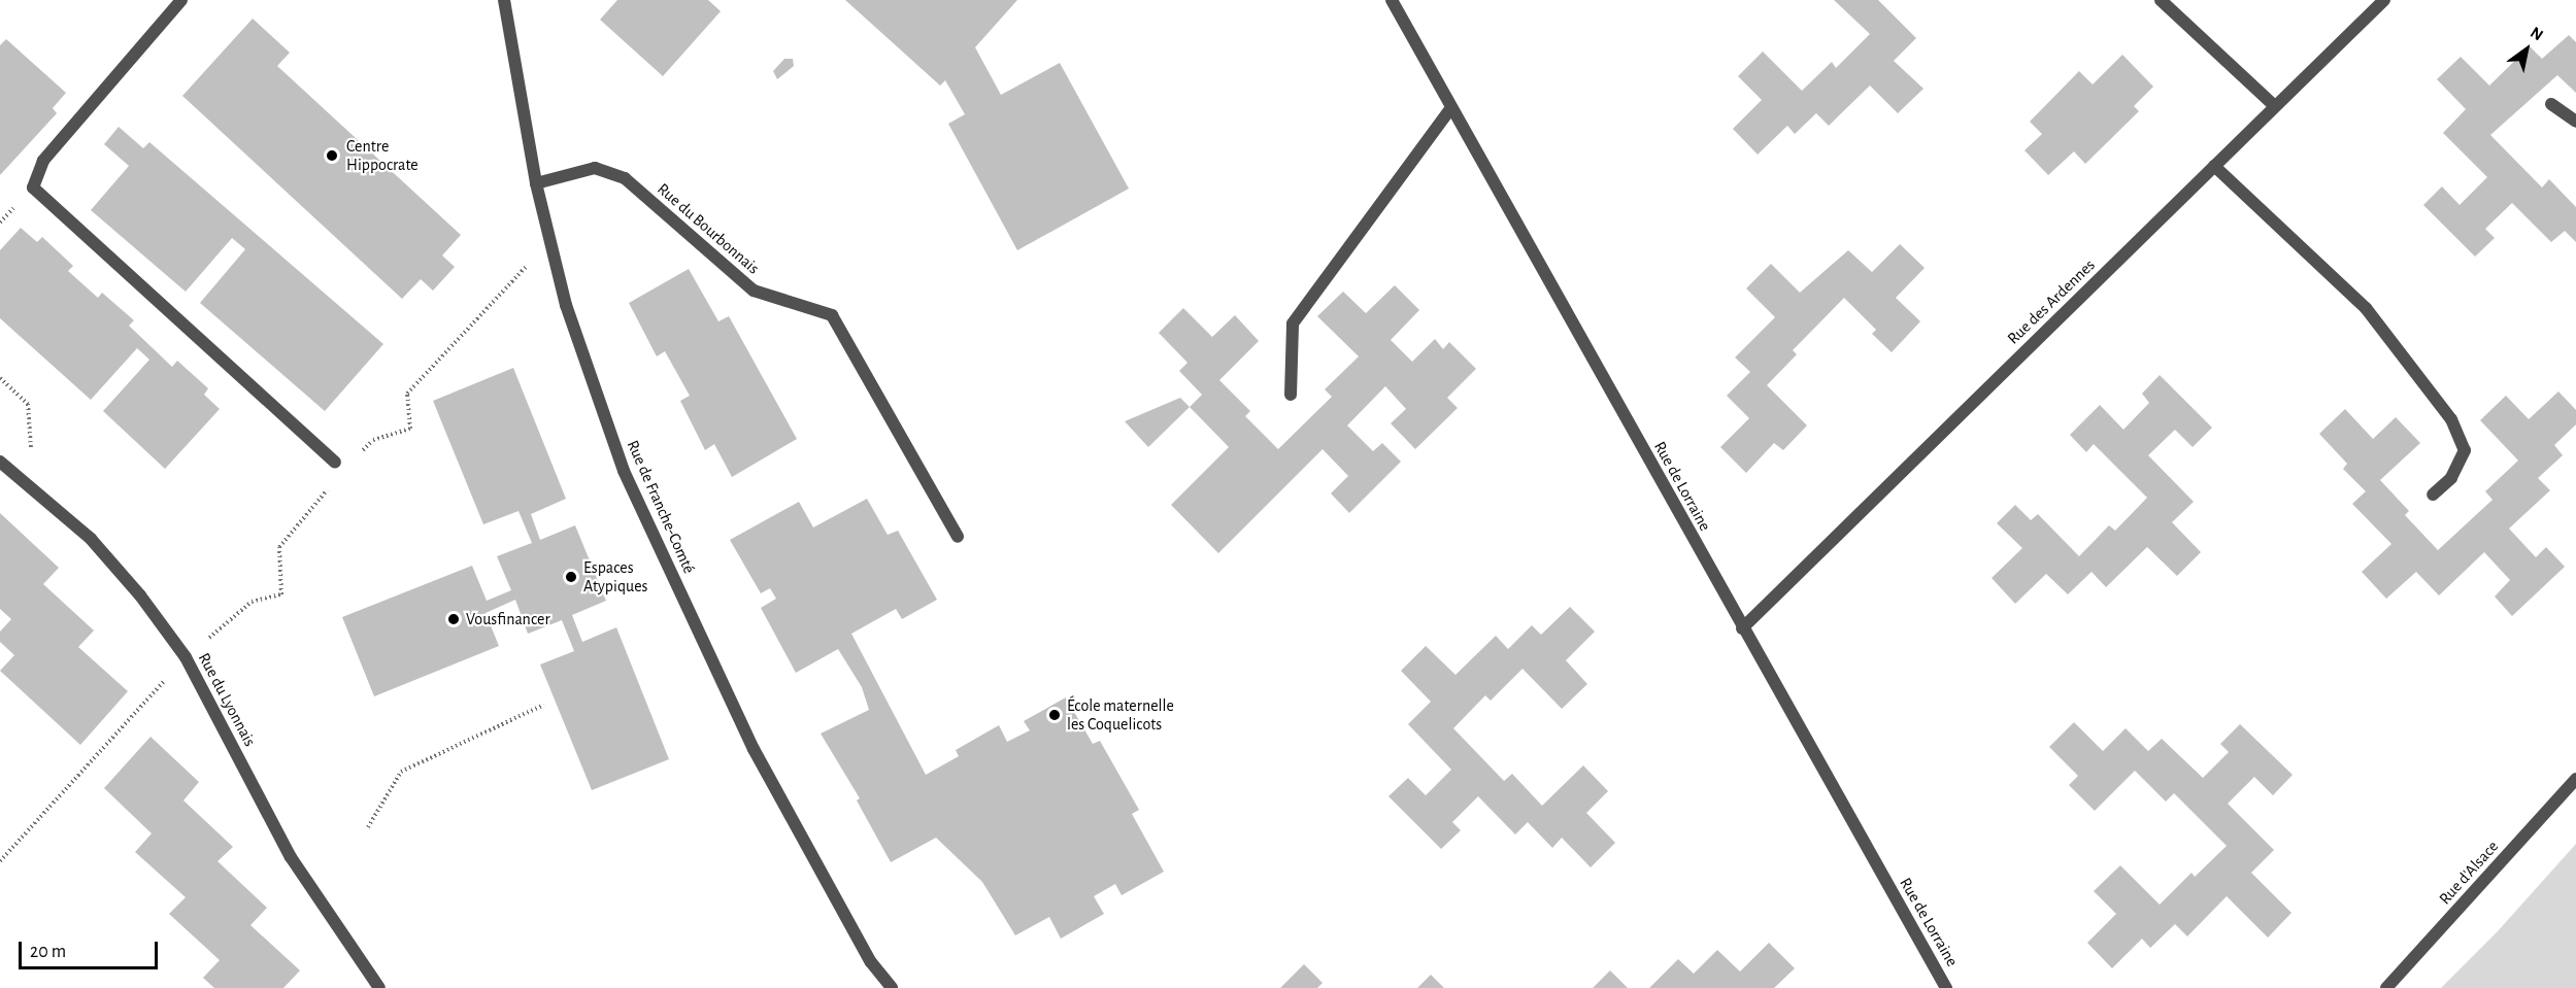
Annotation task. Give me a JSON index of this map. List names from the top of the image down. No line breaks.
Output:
{"streets":{"street":["Rue du Bourbonnais","Rue des Ardennes","Rue de Lorraine","Rue de Franche-Comté","Rue du Lyonnais","Rue d'Alsace"]},"crossings":[["Rue du Bourbonnais","Rue de Franche-Comté"],["Rue des Ardennes","Rue de Lorraine"]],"places":["Centre Hippocrate","Espaces Atypiques","Vousfinancer","École maternelle les Coquelicots"],"scale_bar":"20 m","north":"top right"}
